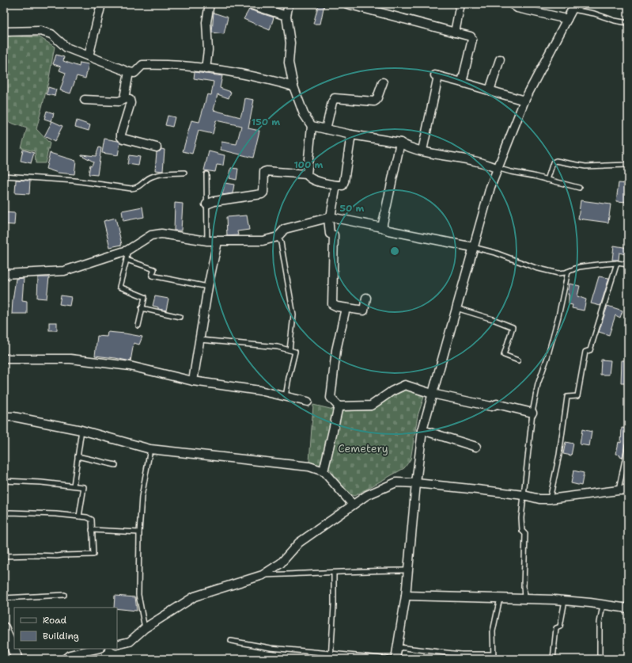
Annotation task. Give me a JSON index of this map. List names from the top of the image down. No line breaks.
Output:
{"parks":["Cemetery"],"legend":["Road","Building"],"rings":["150 m","100 m","50 m"]}
